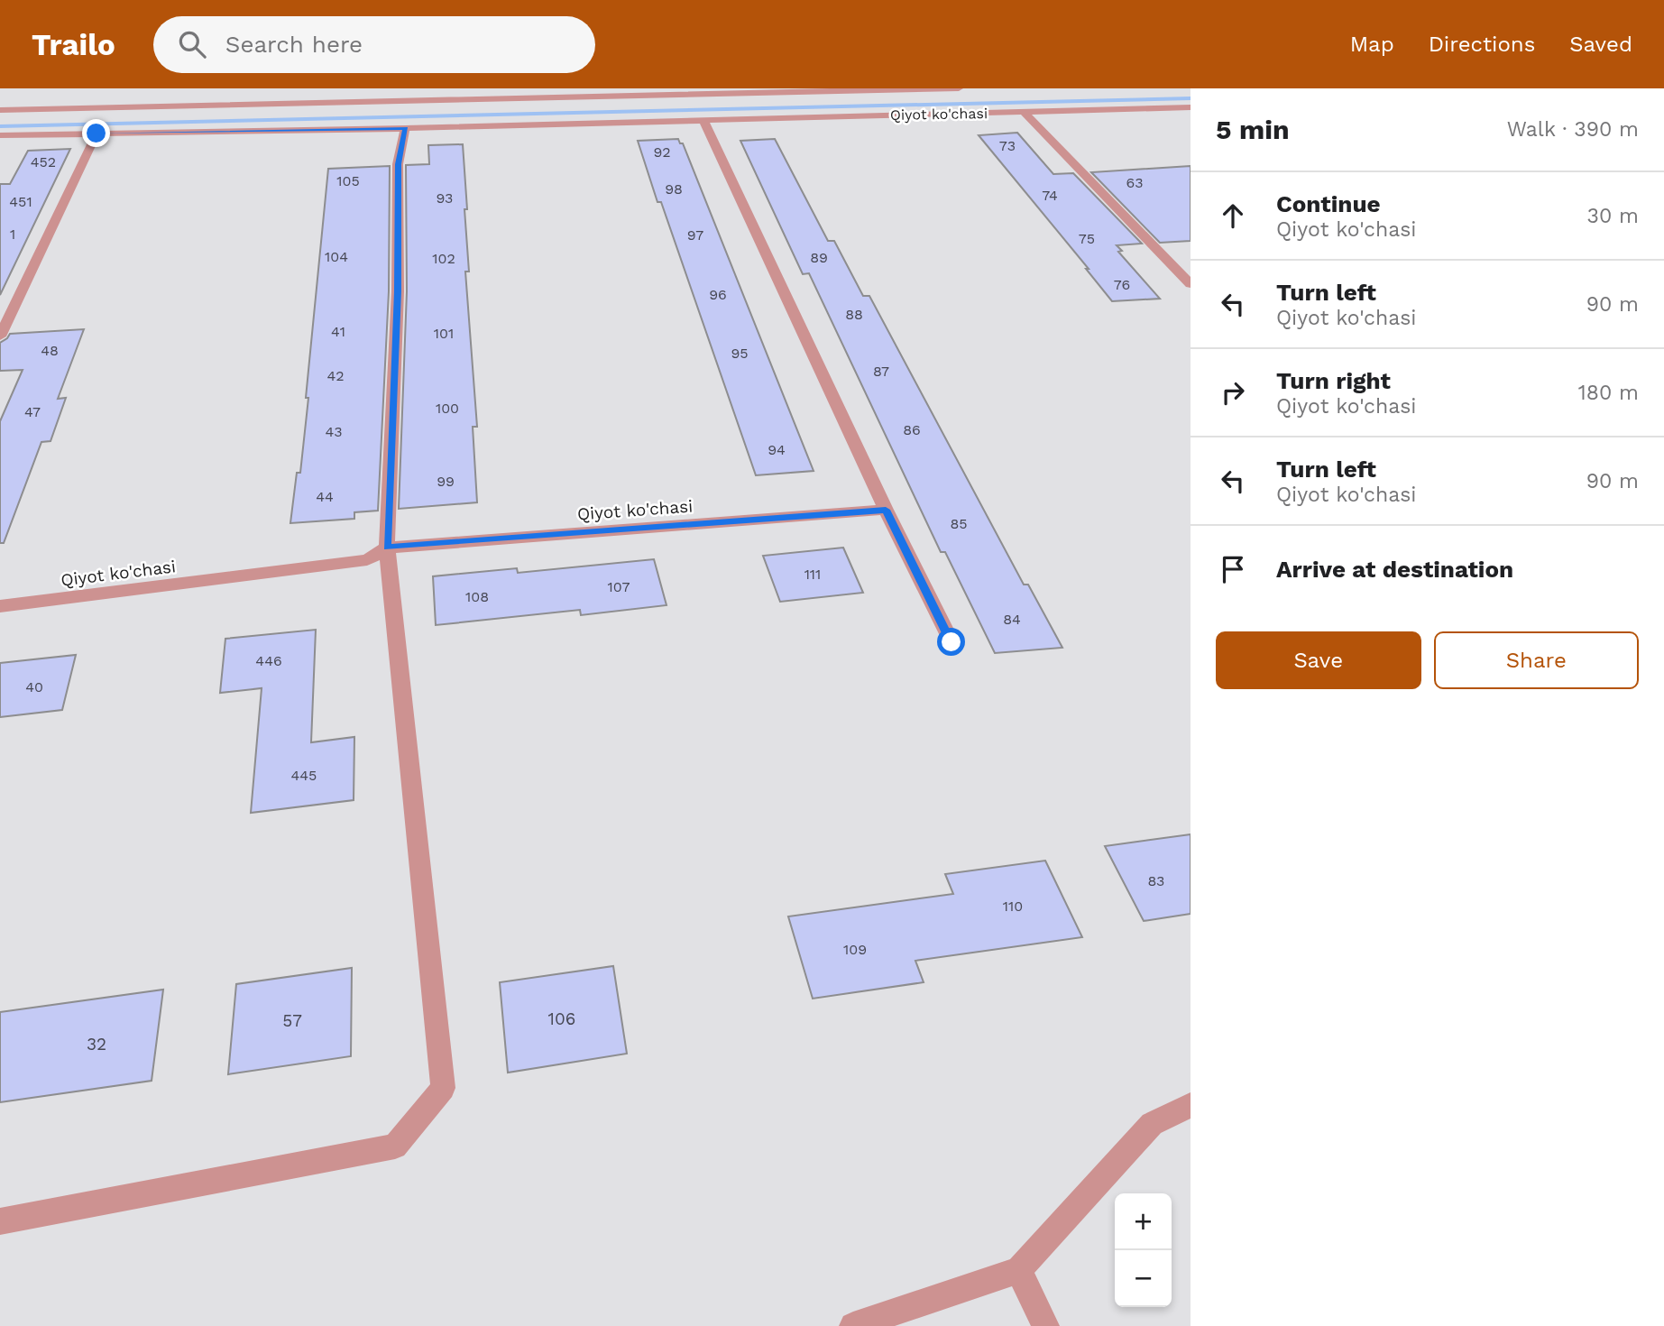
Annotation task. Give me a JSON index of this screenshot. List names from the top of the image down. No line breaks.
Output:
{"streets":{"street":["Qiyot ko'chasi"]},"house_numbers":["73","92","452","105","63","98","74","93","451","1","97","75","104","89","102","76","96","88","41","101","48","95","87","42","100","47","86","43","94","99","44","85","111","107","108","84","446","40","445","83","110","109","106","57","32"],"page":{"header":"Trailo","search":"Search here","nav":["Map","Directions","Saved"],"heading":["5 min","Walk · 390 m"],"list":[["Continue","Qiyot ko'chasi","30 m"],["Turn left","Qiyot ko'chasi","90 m"],["Turn right","Qiyot ko'chasi","180 m"],["Turn left","Qiyot ko'chasi","90 m"],"Arrive at destination"],"buttons":["Save","Share"],"map_buttons":["+","−"]}}
